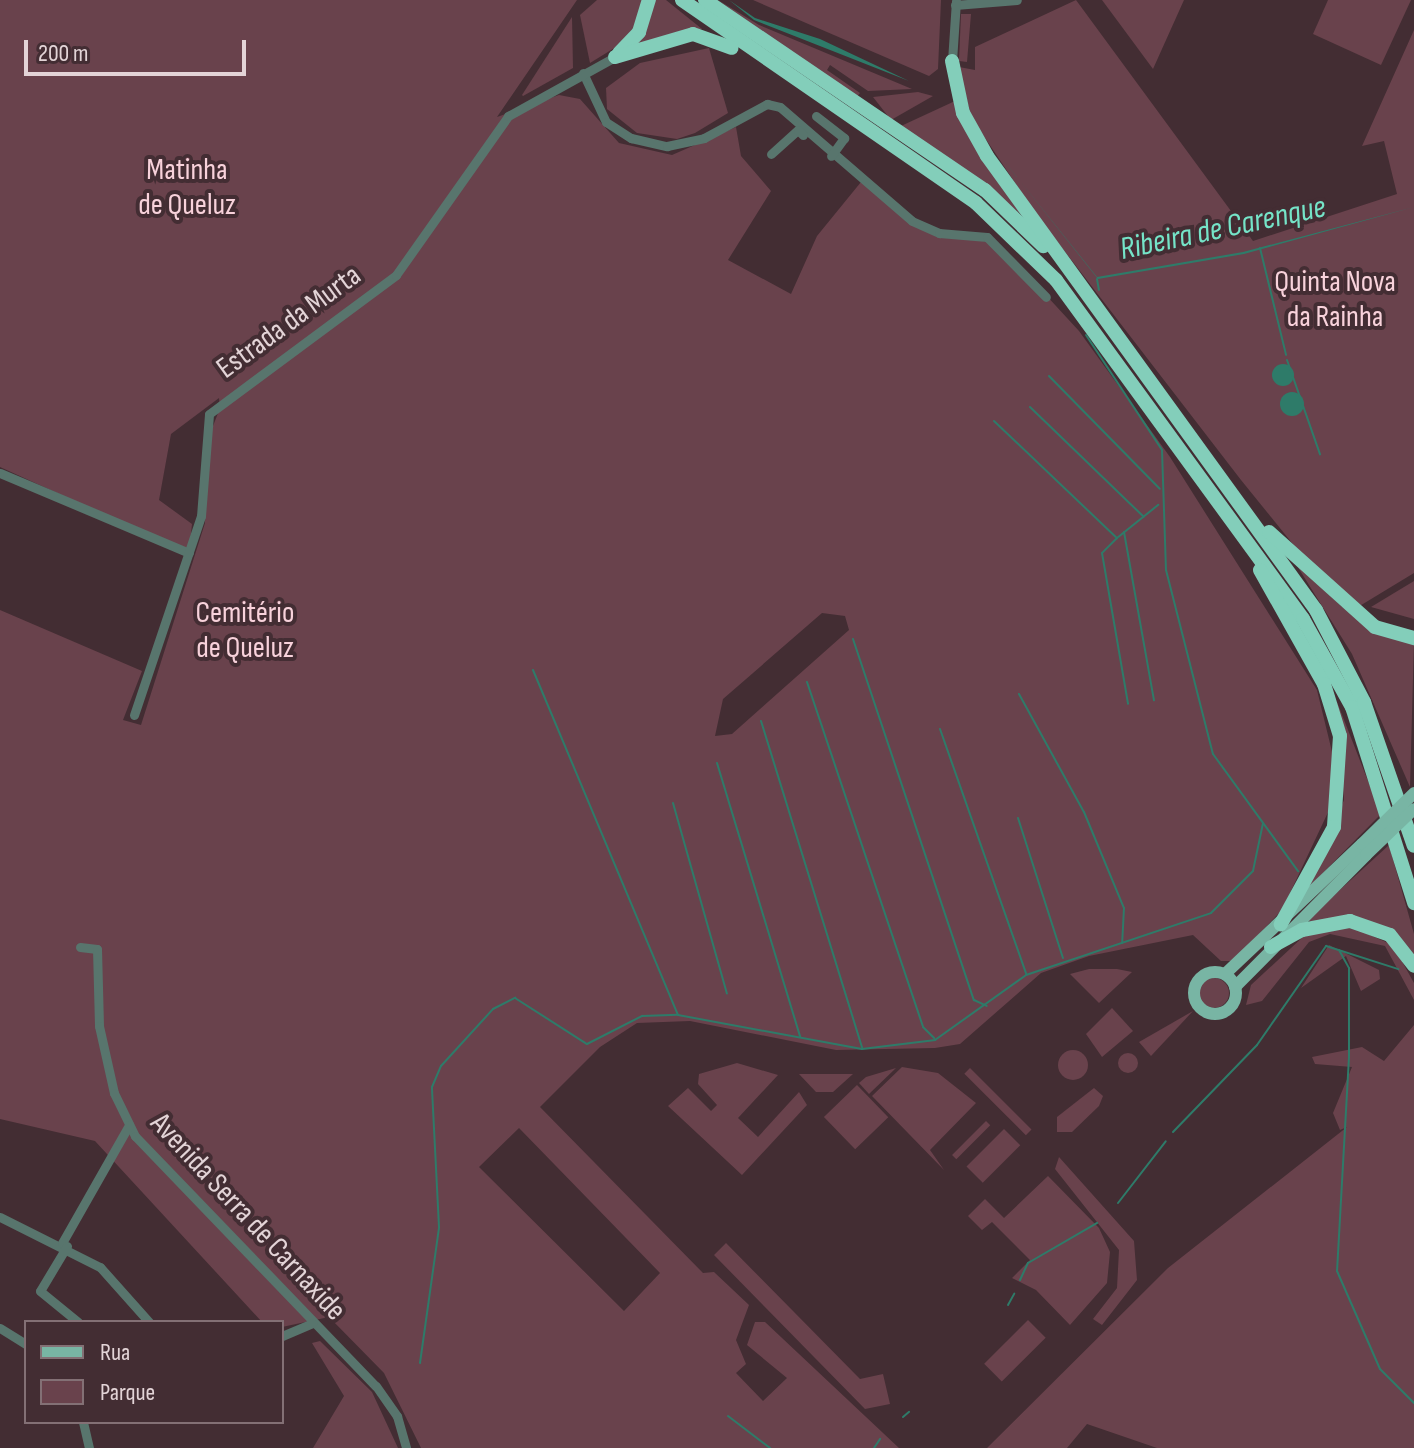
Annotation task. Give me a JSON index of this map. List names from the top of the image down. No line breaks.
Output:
{"streets":{"street":["Estrada da Murta","Avenida Serra de Carnaxide"]},"water":["Ribeira de Carenque"],"parks":["Matinha de Queluz","Quinta Nova da Rainha","Cemitério de Queluz"],"legend":["Rua","Parque"],"scale_bar":"200 m"}
